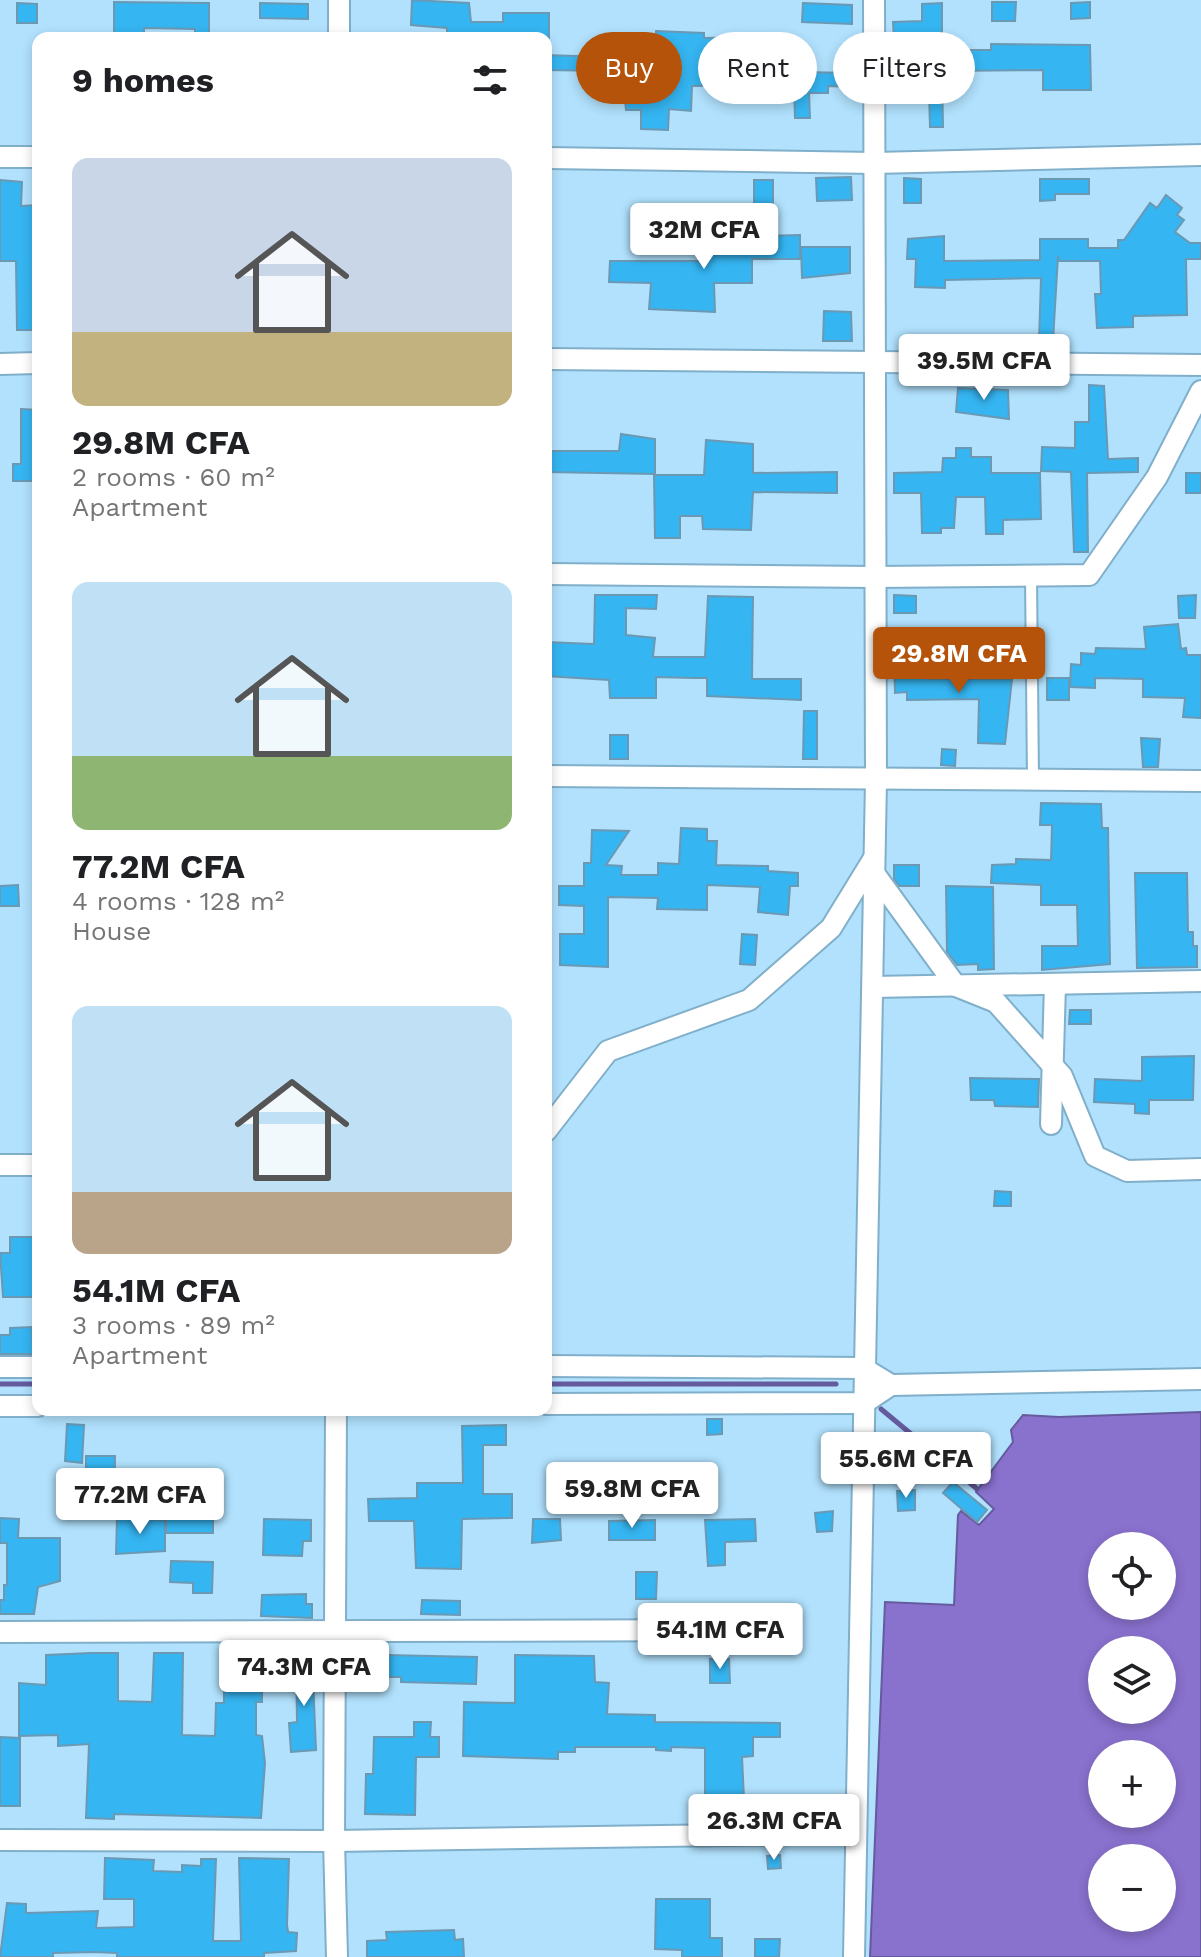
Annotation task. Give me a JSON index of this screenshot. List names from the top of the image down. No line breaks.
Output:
{"page":{"chip":["Buy","Rent","Filters"],"heading":"9 homes","list":[{"name":"29.8M CFA","note":"2 rooms · 60 m² · Apartment"},{"name":"77.2M CFA","note":"4 rooms · 128 m² · House"},{"name":"54.1M CFA","note":"3 rooms · 89 m² · Apartment"}],"price":["32M CFA","39.5M CFA","29.8M CFA","55.6M CFA","59.8M CFA","77.2M CFA","54.1M CFA","74.3M CFA","26.3M CFA"],"map_buttons":["+","−"]}}
